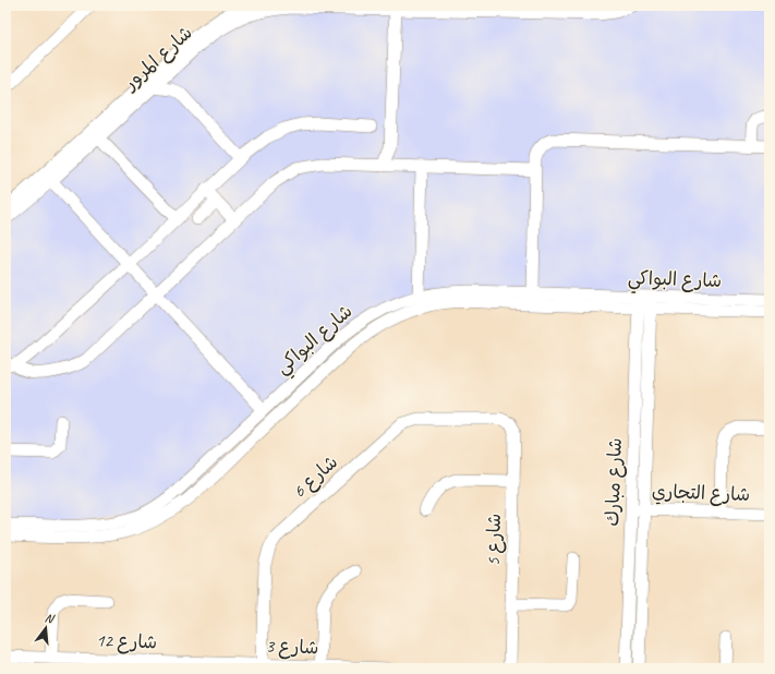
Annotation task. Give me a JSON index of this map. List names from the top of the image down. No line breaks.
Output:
{"streets":{"street":["شارع المرور","شارع البواكي","شارع 6","شارع مبارك","شارع التجاري","شارع 5","شارع 12","شارع 3"]},"crossings":[["شارع البواكي","شارع مبارك"],["شارع 6","شارع 5"],["شارع 6","شارع 3"],["شارع مبارك","شارع التجاري"],["شارع 12","شارع 3"]],"north":"top"}
